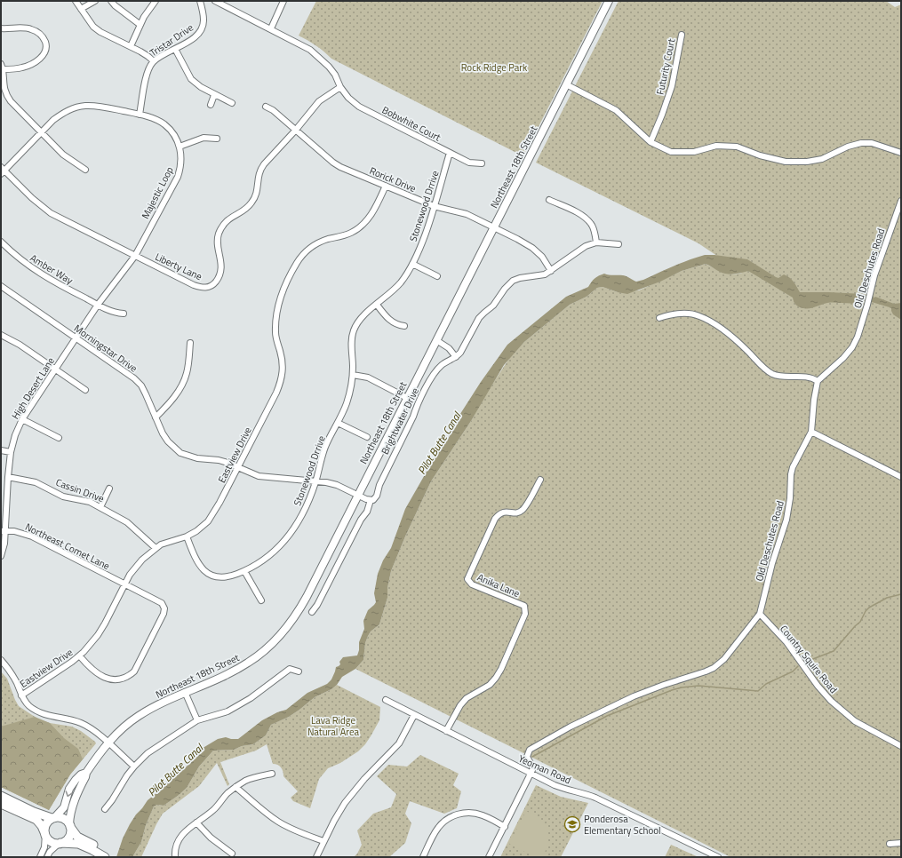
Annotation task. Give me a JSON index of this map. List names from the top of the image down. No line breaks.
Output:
{"streets":{"main road":["Northeast 18th Street"],"street":["Tristar Drive","Futurity Court","Bobwhite Court","Rorick Drive","Majestic Loop","Stonewood Drrive","Liberty Lane","Old Deschutes Road","Amber Way","Morningstar Drive","High Desert Lane","Brightwater Drive","Eastview Drive","Cassin Drive","Northeast Comet Lane","Anika Lane","Country Squire Road","Yeoman Road"]},"crossings":[["Tristar Drive","Majestic Loop"],["Bobwhite Court","Stonewood Drrive"],["Bobwhite Court","Liberty Lane"],["Northeast 18th Street","Rorick Drive"],["Northeast 18th Street","Morningstar Drive"],["Rorick Drive","Stonewood Drrive"],["Rorick Drive","Liberty Lane"],["Rorick Drive","Brightwater Drive"],["Rorick Drive","Eastview Drive"],["Majestic Loop","Liberty Lane"],["Majestic Loop","Amber Way"],["Majestic Loop","Morningstar Drive"],["Majestic Loop","High Desert Lane"],["Stonewood Drrive","Morningstar Drive"],["Stonewood Drrive","Eastview Drive"],["Old Deschutes Road","Country Squire Road"],["Old Deschutes Road","Yeoman Road"],["Morningstar Drive","High Desert Lane"],["Morningstar Drive","Eastview Drive"],["High Desert Lane","Cassin Drive"],["High Desert Lane","Northeast Comet Lane"],["Eastview Drive","Cassin Drive"],["Eastview Drive","Northeast Comet Lane"],["Anika Lane","Yeoman Road"]],"water":["Pilot Butte Canal"],"parks":["Rock Ridge Park","Lava Ridge Natural Area"],"places":{"school or university":["Ponderosa Elementary School"]}}
